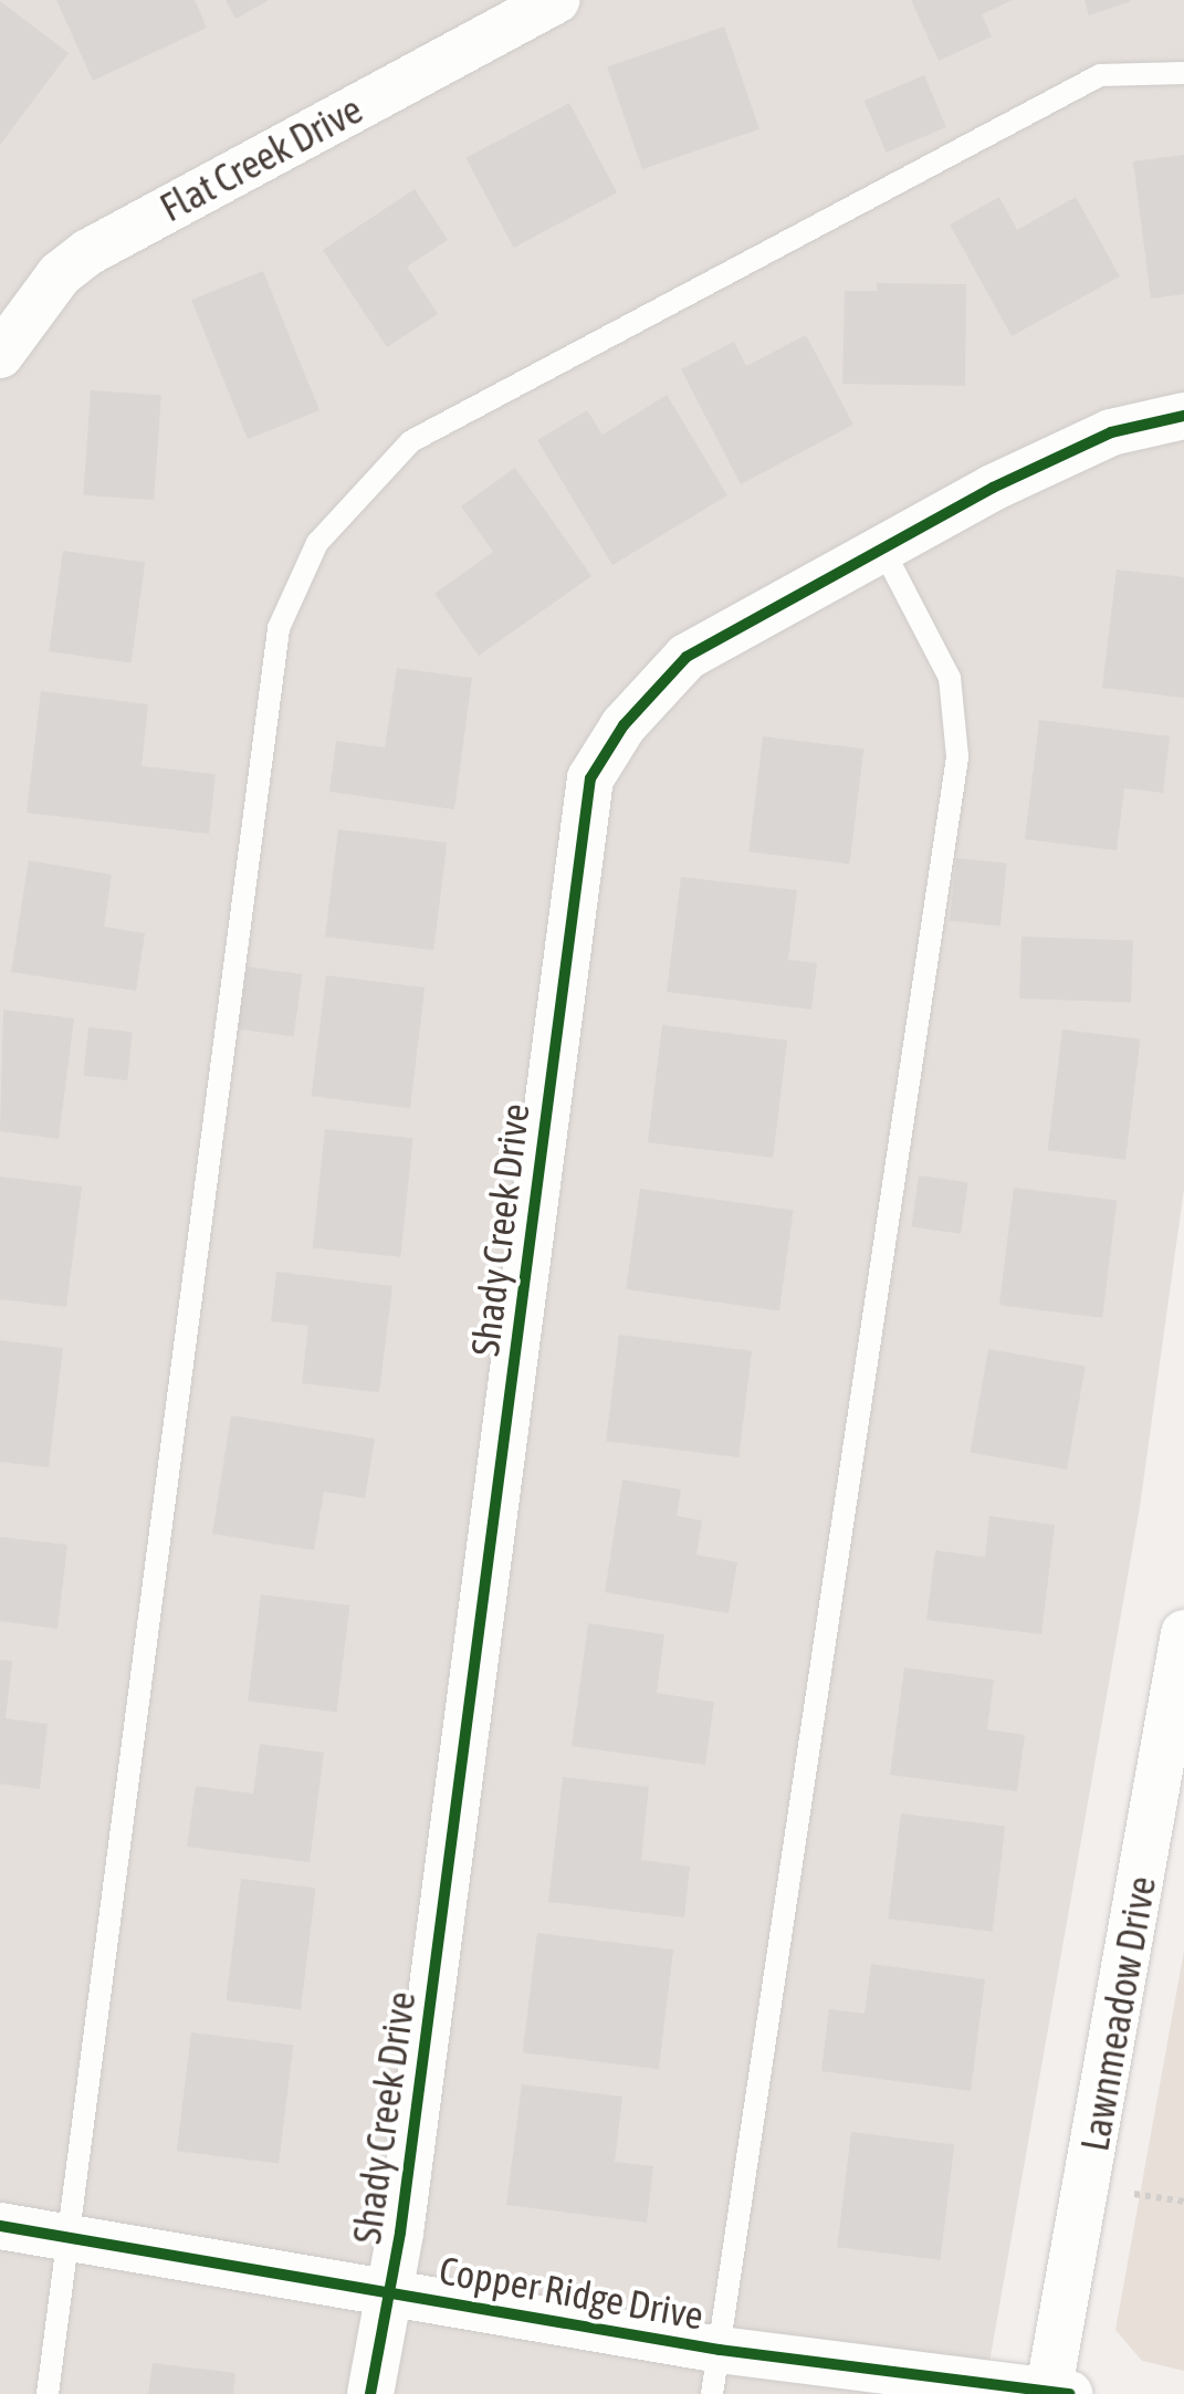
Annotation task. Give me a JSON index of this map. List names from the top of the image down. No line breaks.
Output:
{"streets":{"street":["Flat Creek Drive","Shady Creek Drive","Lawnmeadow Drive","Copper Ridge Drive"]},"crossings":[["Shady Creek Drive","Copper Ridge Drive"],["Lawnmeadow Drive","Copper Ridge Drive"]]}
